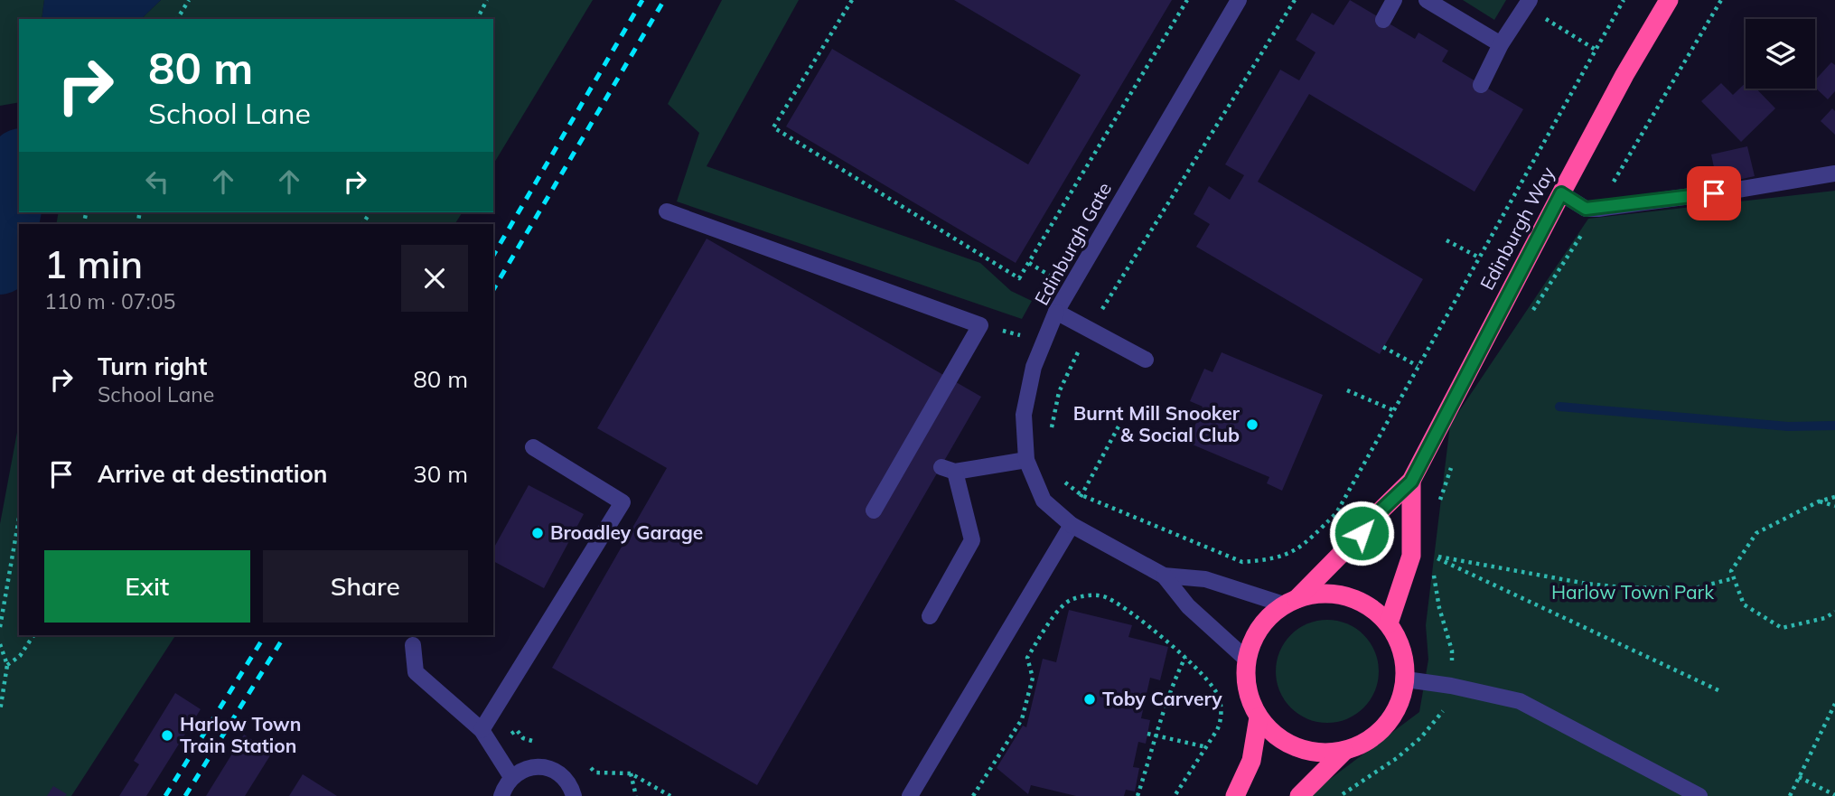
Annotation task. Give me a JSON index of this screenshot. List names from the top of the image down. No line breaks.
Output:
{"streets":{"highway":["Edinburgh Way"],"street":["Edinburgh Gate"]},"crossings":[["Edinburgh Way","Edinburgh Gate"]],"parks":["Harlow Town Park"],"places":["Burnt Mill Snooker & Social Club","Broadley Garage","Toby Carvery","Harlow Town Train Station"],"page":{"turn":["80 m","School Lane"],"heading":["1 min","110 m · 07:05"],"list":[{"name":"Turn right","note":"School Lane","value":"80 m"},{"name":"Arrive at destination","value":"30 m"}],"buttons":["Exit","Share"]}}
